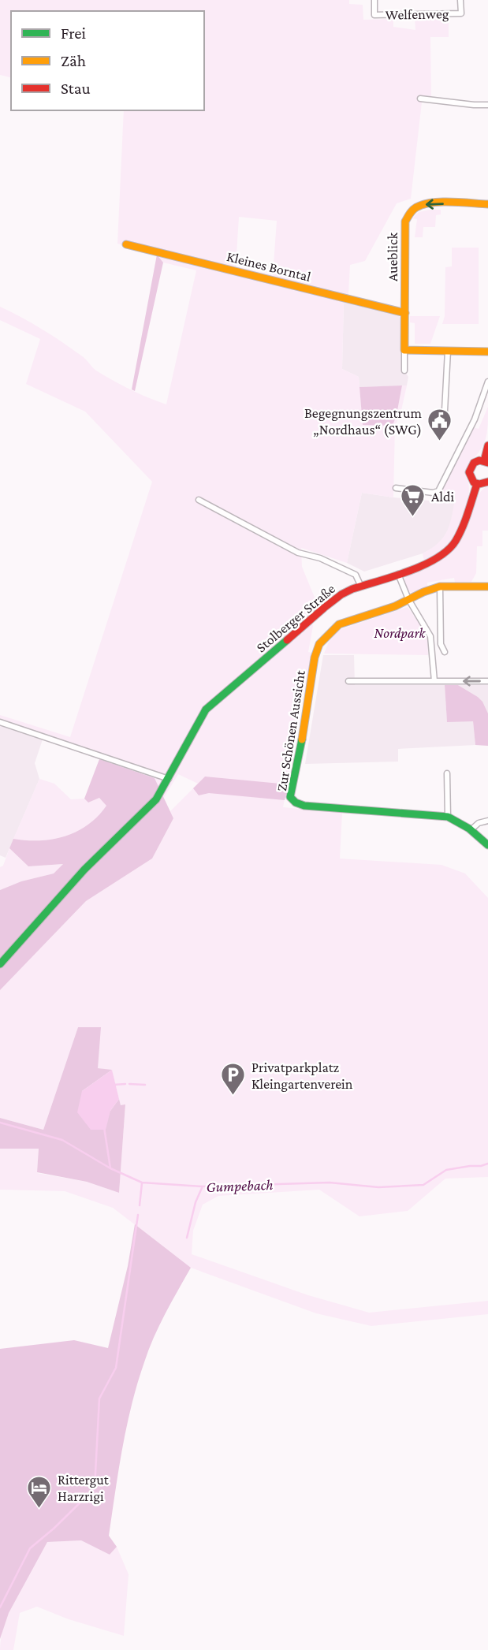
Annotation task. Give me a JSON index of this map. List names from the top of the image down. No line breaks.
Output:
{"streets":{"street":["Welfenweg","Aueblick","Kleines Borntal","Stolberger Straße","Zur Schönen Aussicht"]},"crossings":[["Aueblick","Kleines Borntal"]],"water":["Gumpebach"],"parks":["Nordpark"],"places":{"public building":["Begegnungszentrum „Nordhaus“ (SWG)"],"supermarket":["Aldi"],"parking":["Privatparkplatz Kleingartenverein"],"hotel":["Rittergut Harzrigi"]},"legend":["Frei","Zäh","Stau"]}
